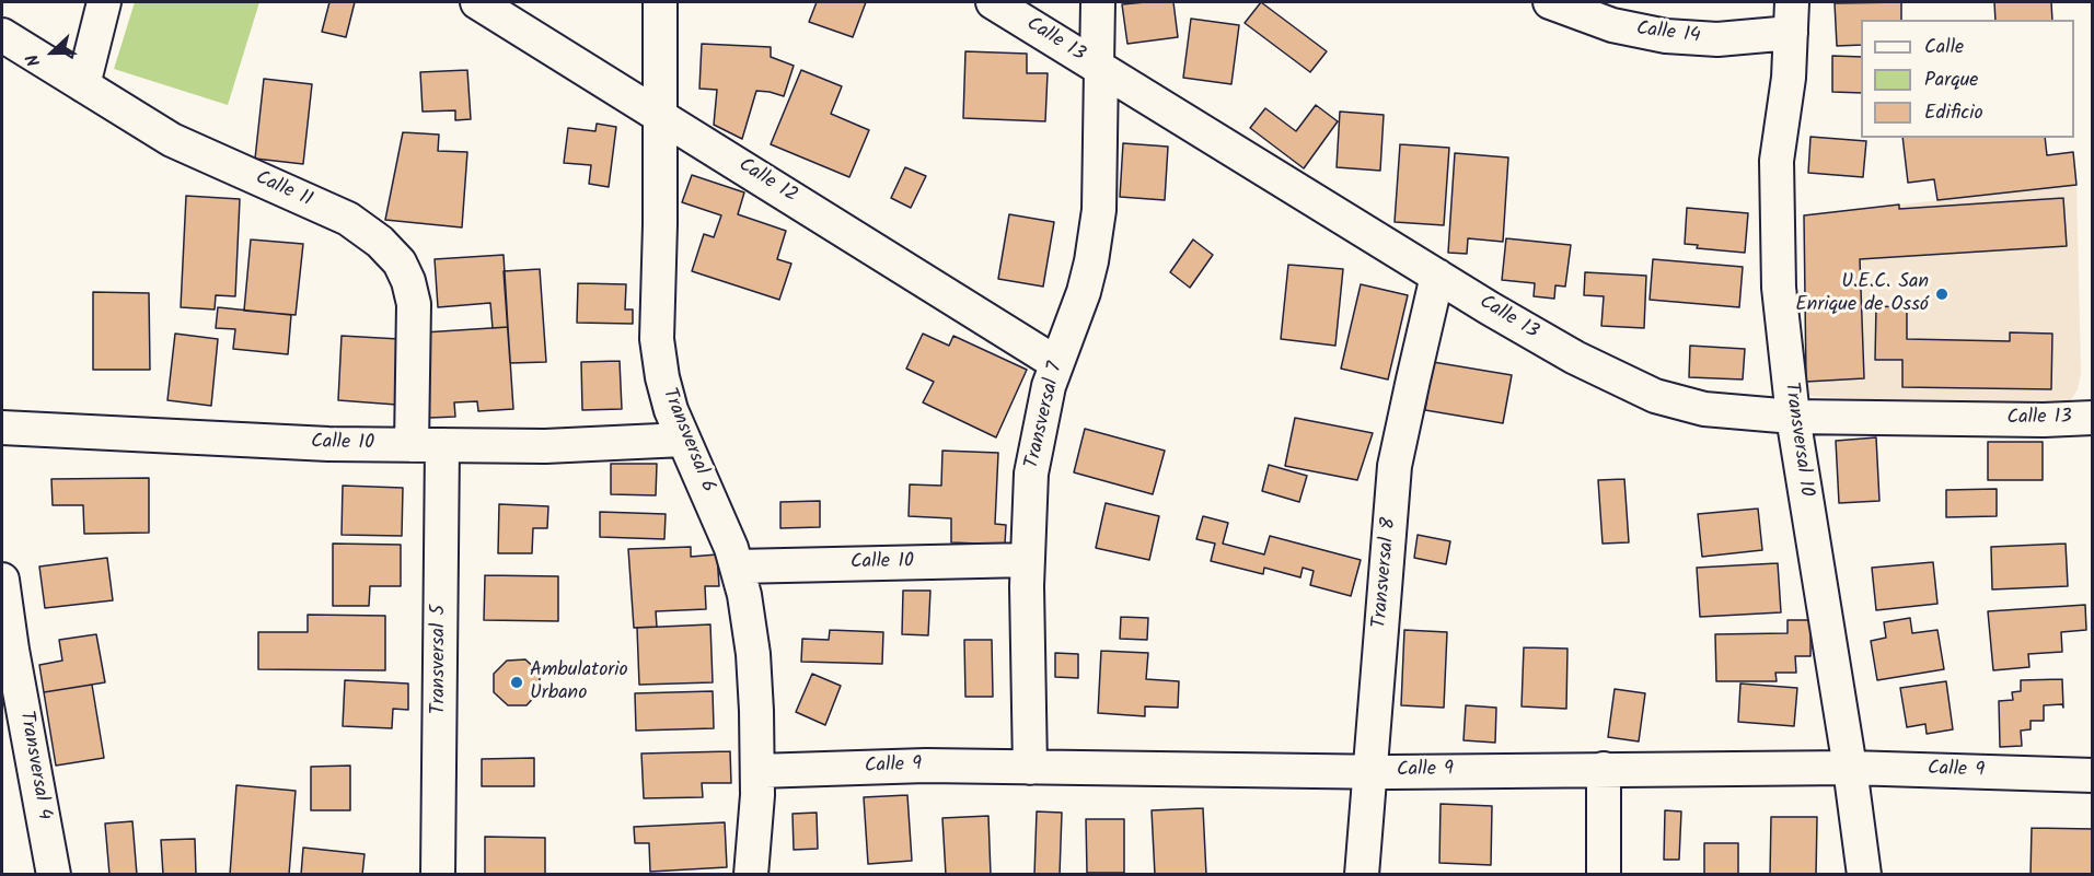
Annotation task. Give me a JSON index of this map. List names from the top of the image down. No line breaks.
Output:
{"streets":{"street":["Calle 14","Calle 13","Calle 12","Calle 11","Transversal 7","Transversal 10","Transversal 6","Calle 10","Transversal 8","Transversal 5","Transversal 4","Calle 9"]},"crossings":[["Calle 14","Transversal 10"],["Calle 13","Transversal 7"],["Calle 13","Transversal 10"],["Calle 13","Transversal 8"],["Calle 12","Transversal 7"],["Calle 12","Transversal 6"],["Calle 11","Calle 10"],["Calle 11","Transversal 5"],["Transversal 7","Calle 10"],["Transversal 7","Calle 9"],["Transversal 10","Calle 9"],["Transversal 6","Calle 10"],["Transversal 6","Calle 9"],["Calle 10","Transversal 5"],["Transversal 8","Calle 9"]],"places":["U.E.C. San Enrique de Ossó","Ambulatorio Urbano"],"legend":["Calle","Parque","Edificio"],"north":"left"}
